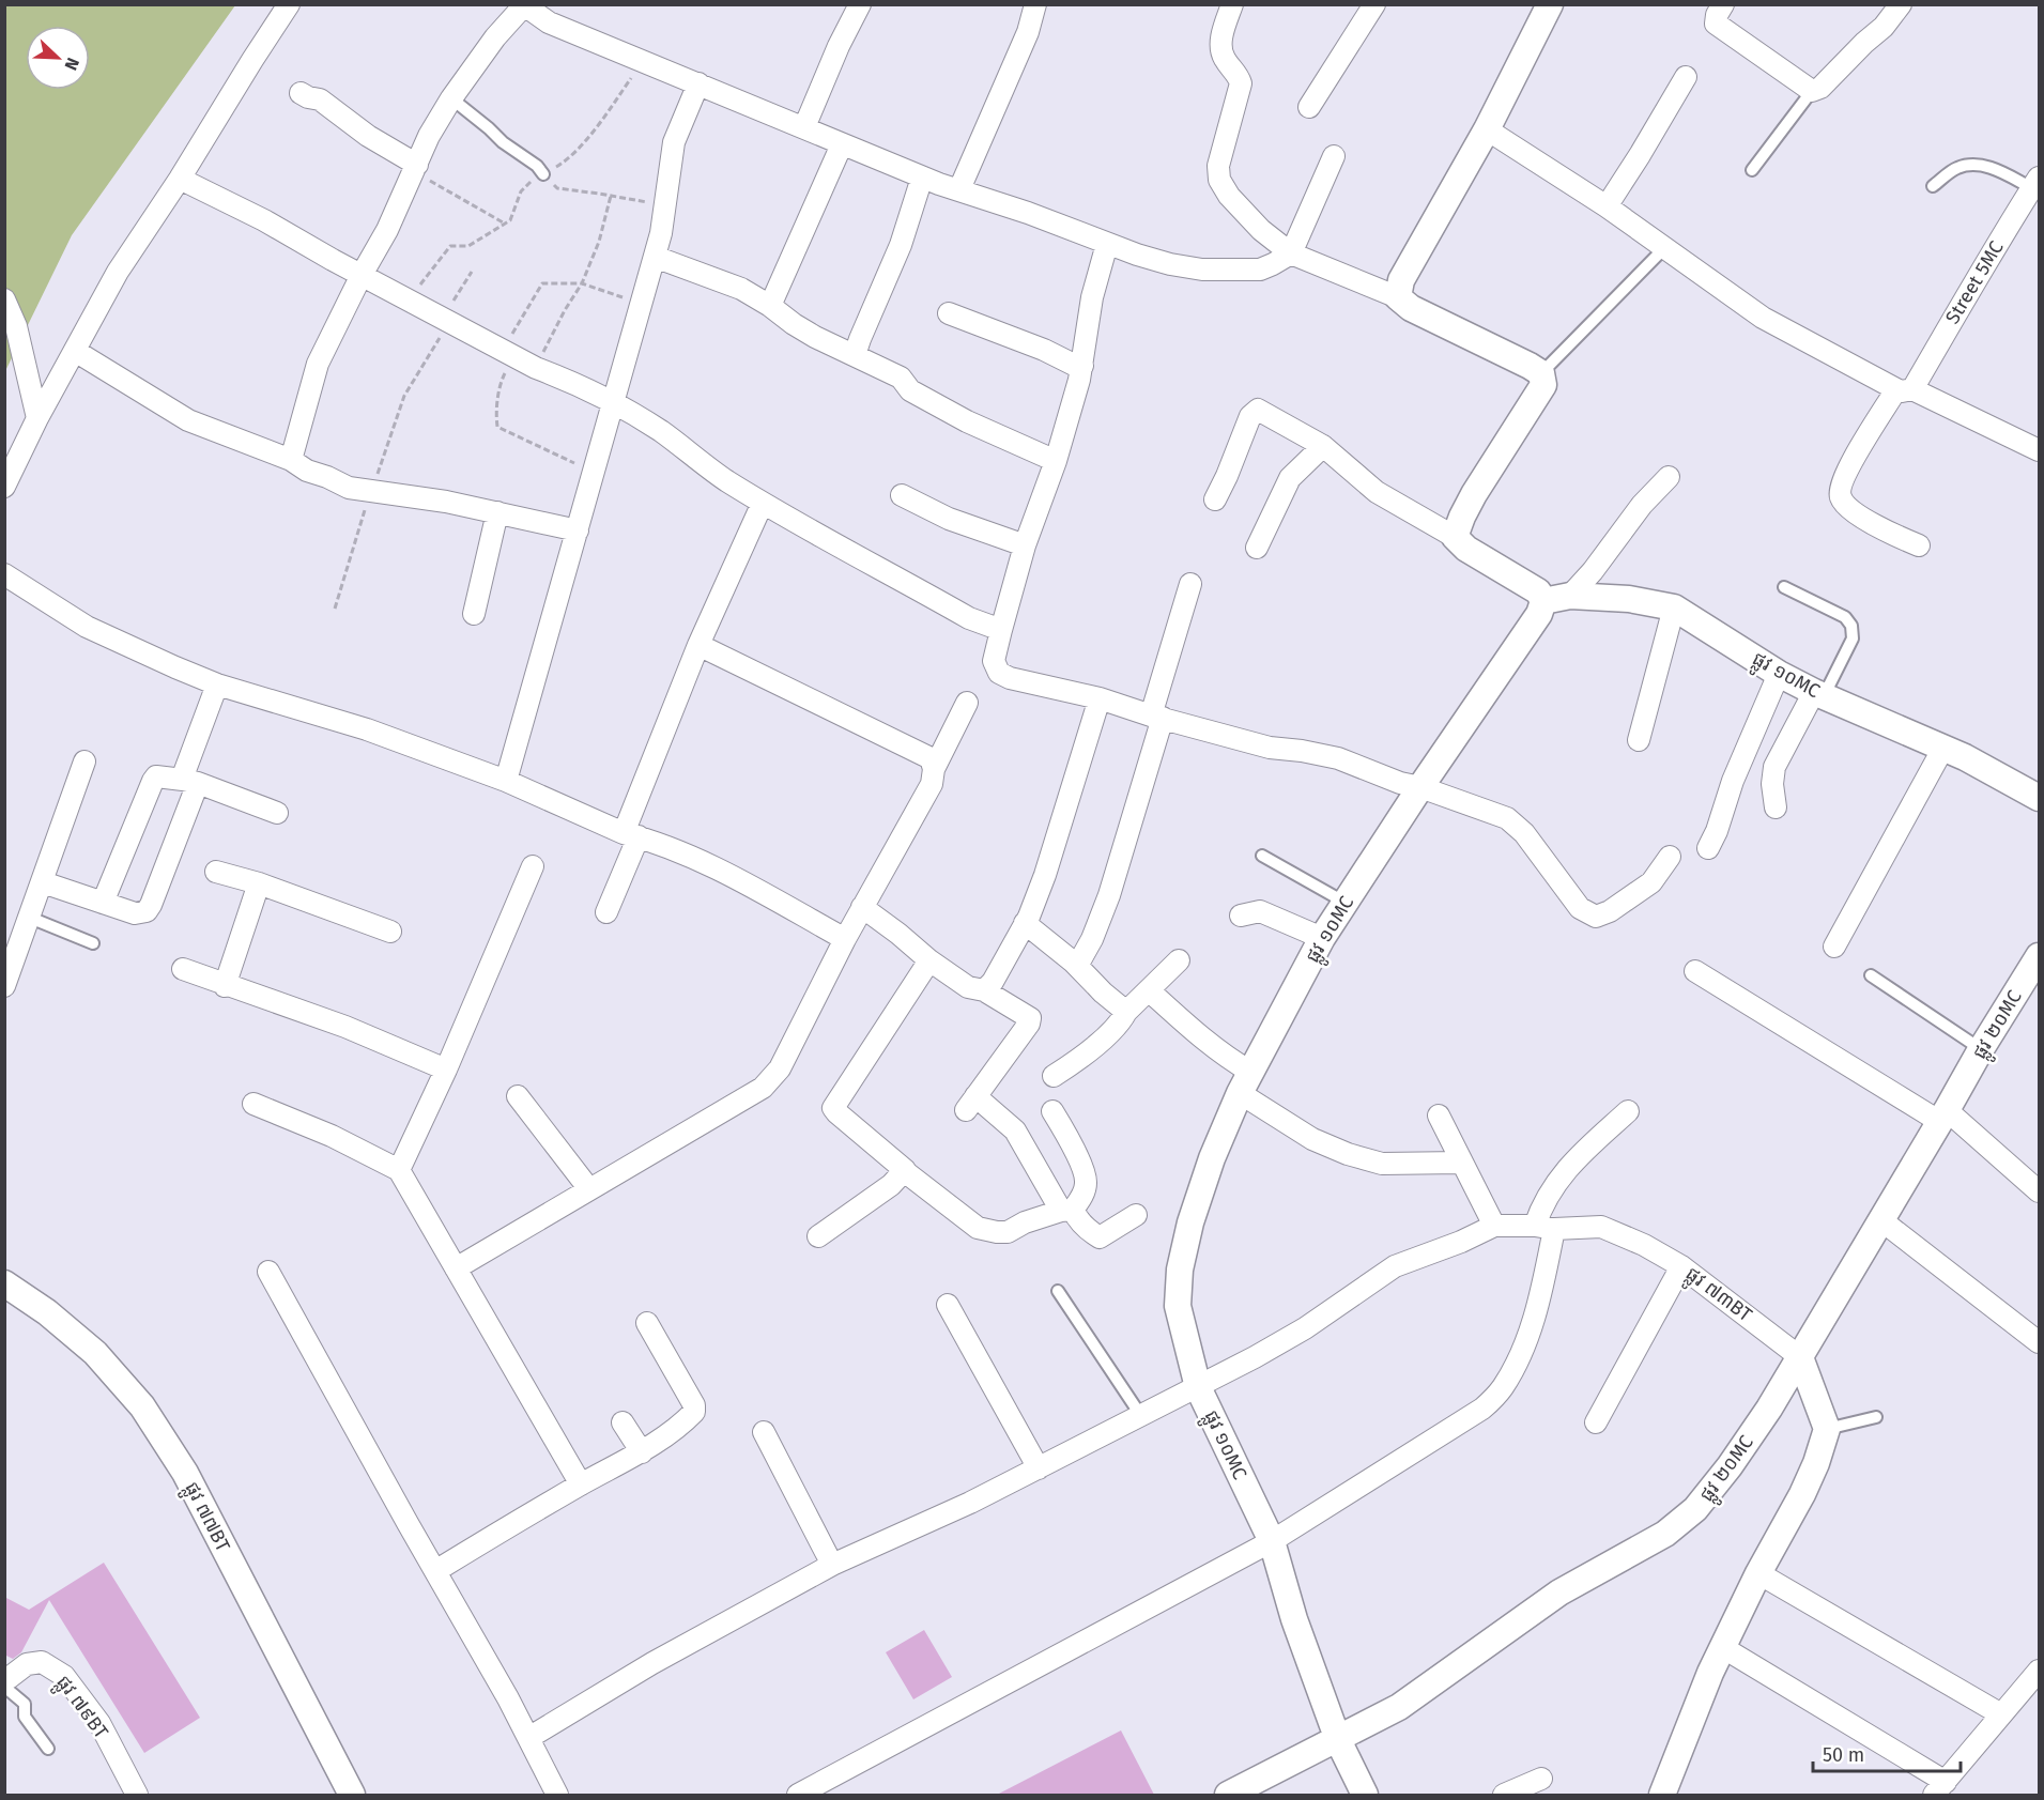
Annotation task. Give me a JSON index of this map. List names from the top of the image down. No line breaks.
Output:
{"streets":{"street":["Street 5MC","ផ្លូវ ១០MC","ផ្លូវ ២០MC","ផ្លូវ ៧៣BT","ផ្លូវ ៧៧BT","ផ្លូវ ៧៩BT"]},"crossings":[["ផ្លូវ ១០MC","ផ្លូវ ២០MC"],["ផ្លូវ ១០MC","ផ្លូវ ៧៣BT"],["ផ្លូវ ២០MC","ផ្លូវ ៧៣BT"]],"scale_bar":"50 m","north":"bottom right"}
